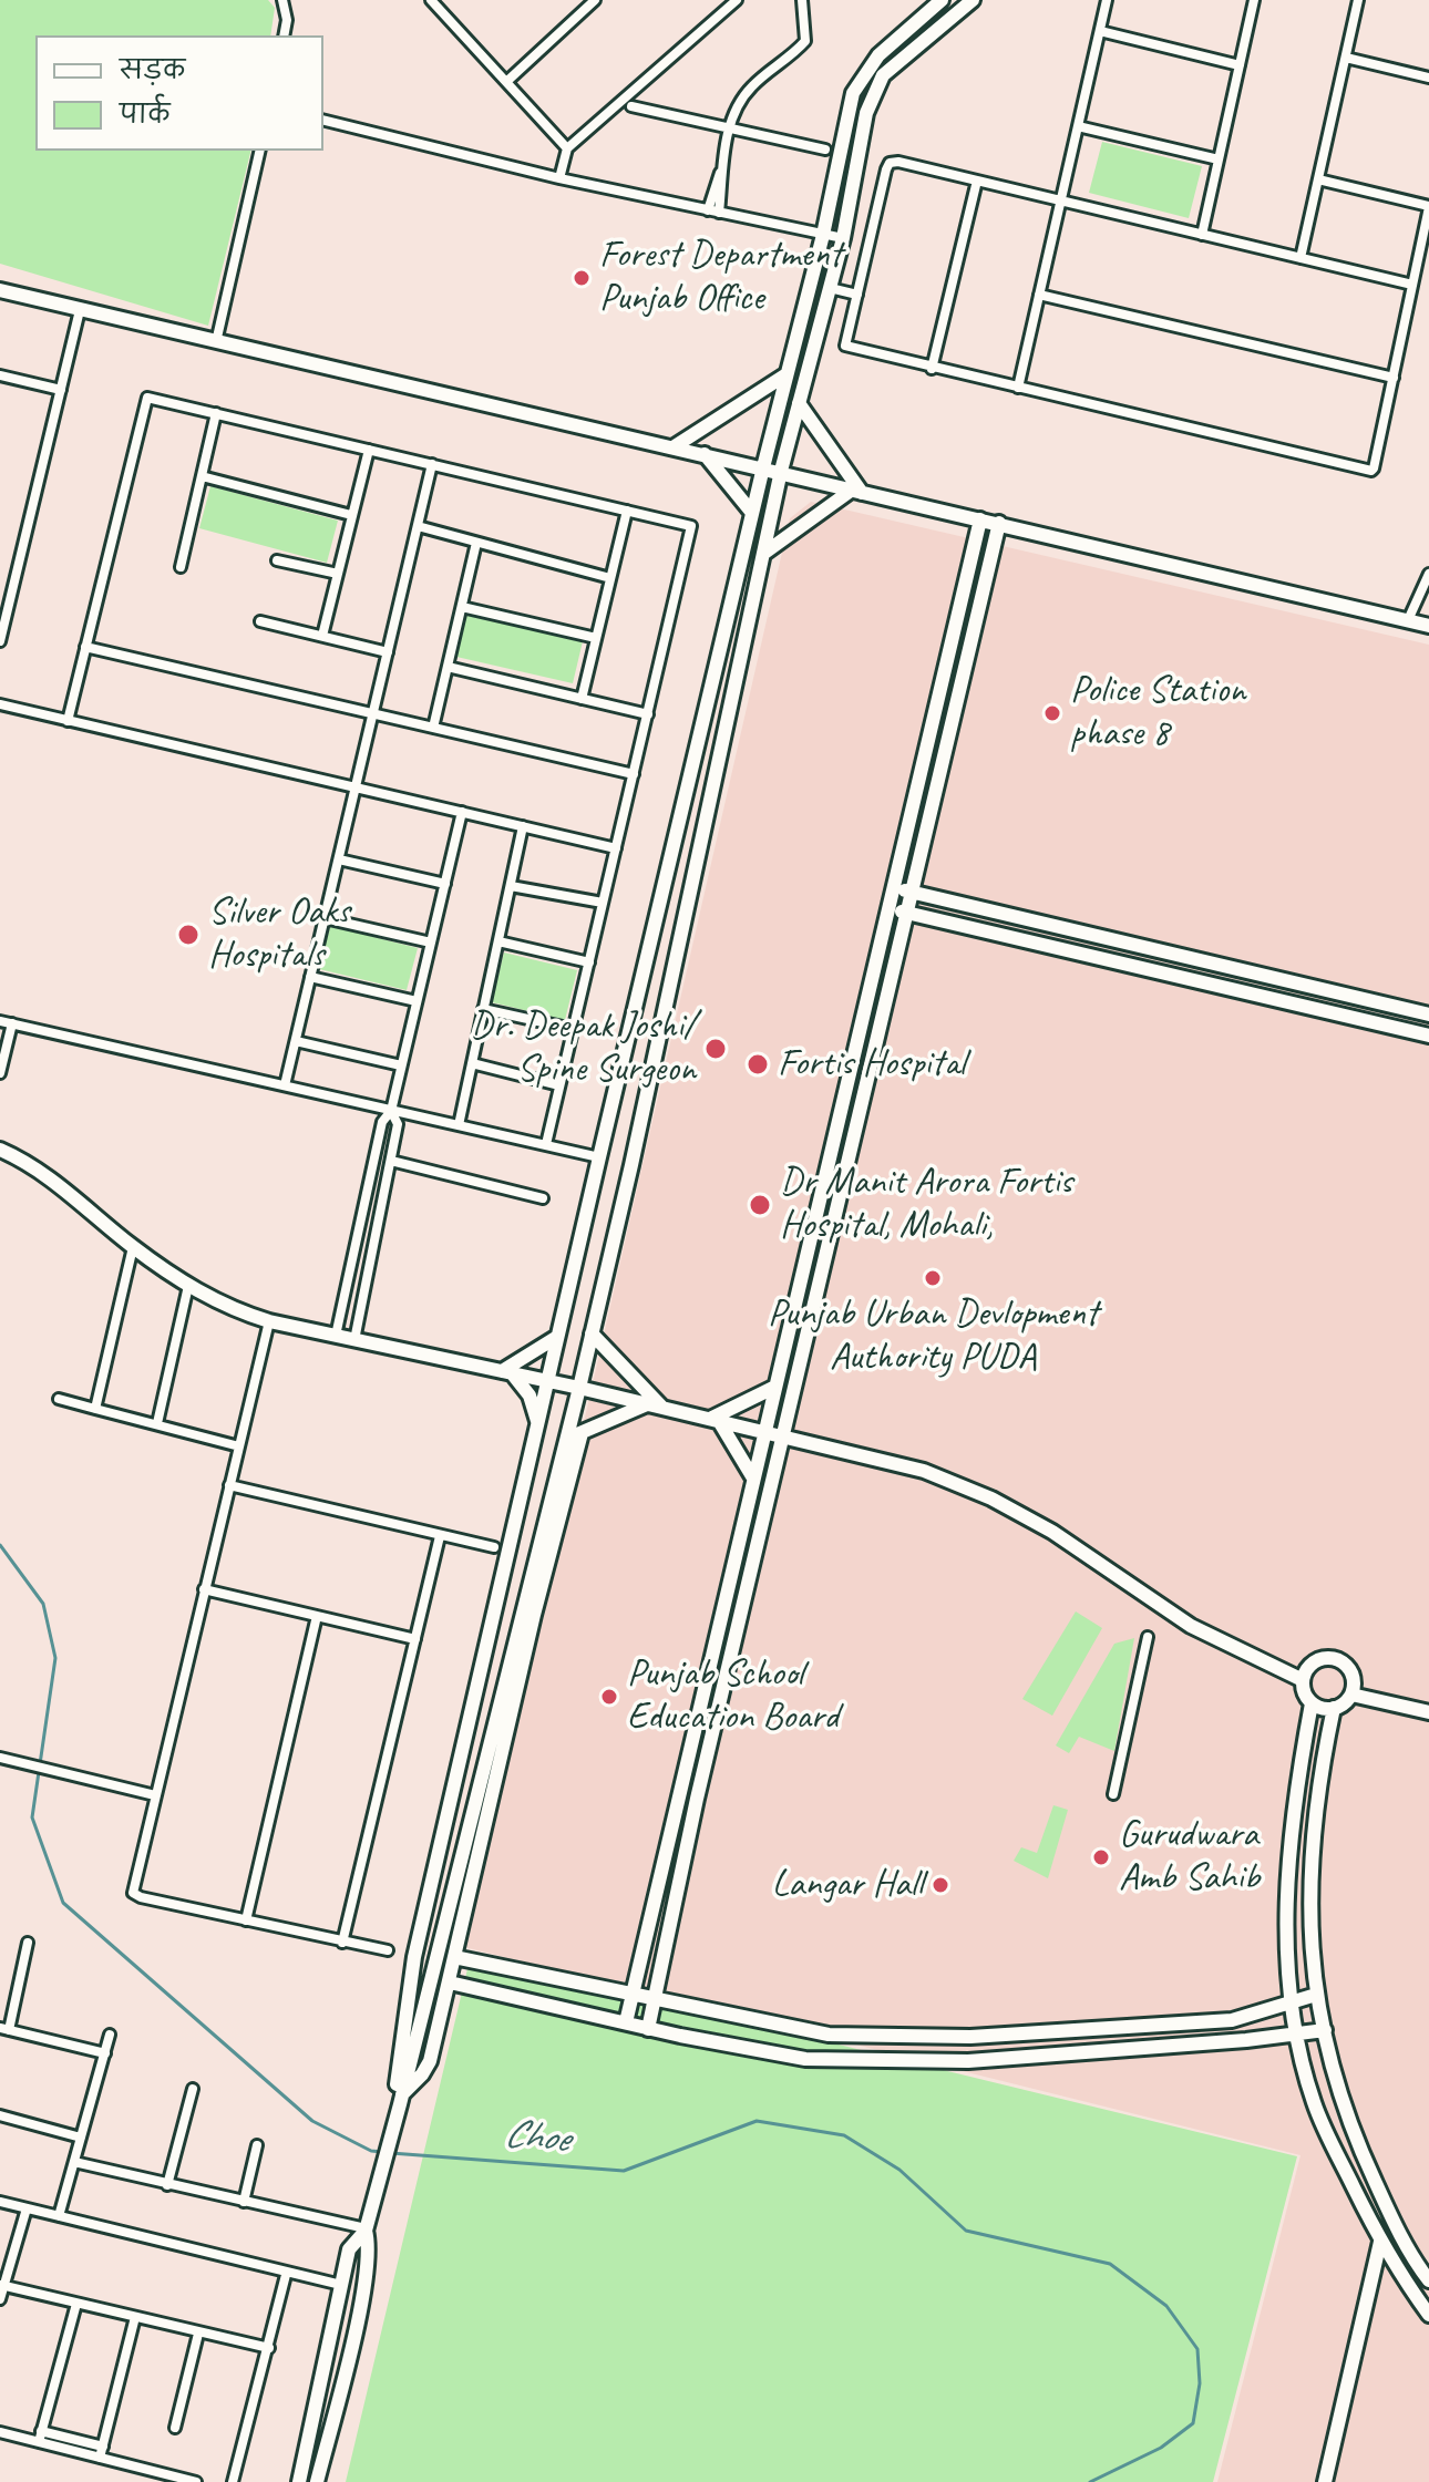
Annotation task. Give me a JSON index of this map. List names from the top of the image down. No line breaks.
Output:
{"water":["Choe"],"places":["Forest Department Punjab Office","Police Station phase 8","Silver Oaks Hospitals","Dr. Deepak Joshi/ Spine Surgeon","Fortis Hospital","Dr Manit Arora Fortis Hospital, Mohali,","Punjab Urban Devlopment Authority PUDA","Punjab School Education Board","Gurudwara Amb Sahib","Langar Hall"],"legend":["सड़क","पार्क"]}
